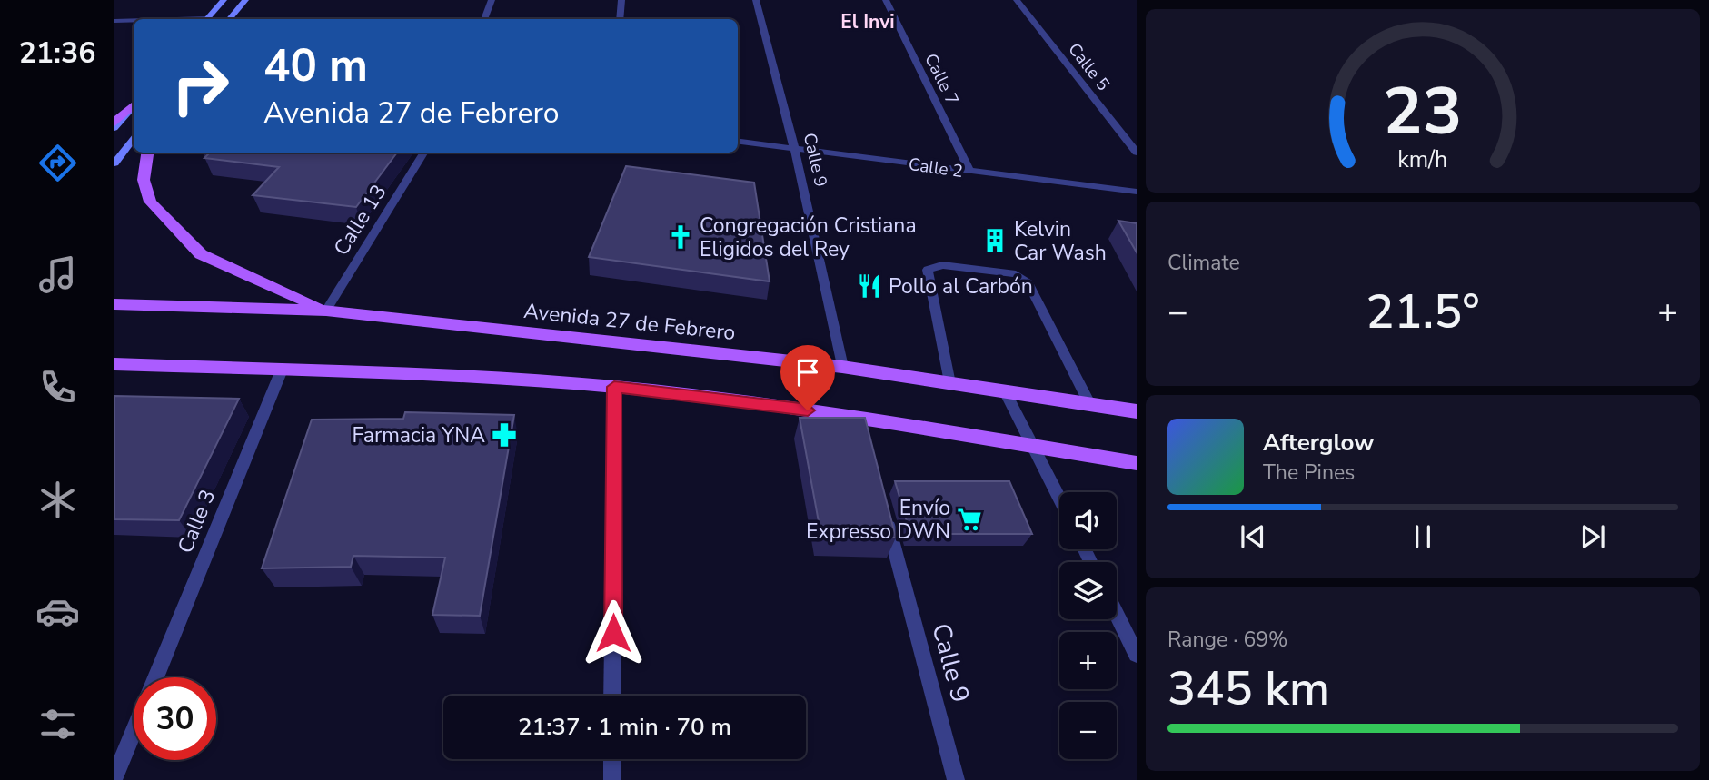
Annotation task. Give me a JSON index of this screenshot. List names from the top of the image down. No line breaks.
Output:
{"streets":{"main road":["Avenida 27 de Febrero"],"street":["Calle 5","Calle 7","Calle 9","Calle 2","Calle 13","Calle 3"]},"crossings":[["Calle 7","Calle 2"],["Calle 9","Calle 2"],["Calle 9","Avenida 27 de Febrero"],["Calle 13","Avenida 27 de Febrero"]],"districts":["El Invi"],"places":{"church":["Congregación Cristiana Eligidos del Rey"],"building":["Kelvin Car Wash"],"restaurant":["Pollo al Carbón"],"pharmacy":["Farmacia YNA"],"supermarket":["Envío Expresso DWN"]},"page":{"tabs":"21:36","turn":["40 m","Avenida 27 de Febrero"],"tile":["Climate",["Range · 69%","345 km"]],"heat":["−","21.5°","+"],"song":["Afterglow","The Pines"],"map_buttons":["+","−"],"limit":"30","trip":"21:37 · 1 min · 70 m","gauge":["23","km/h"]}}
